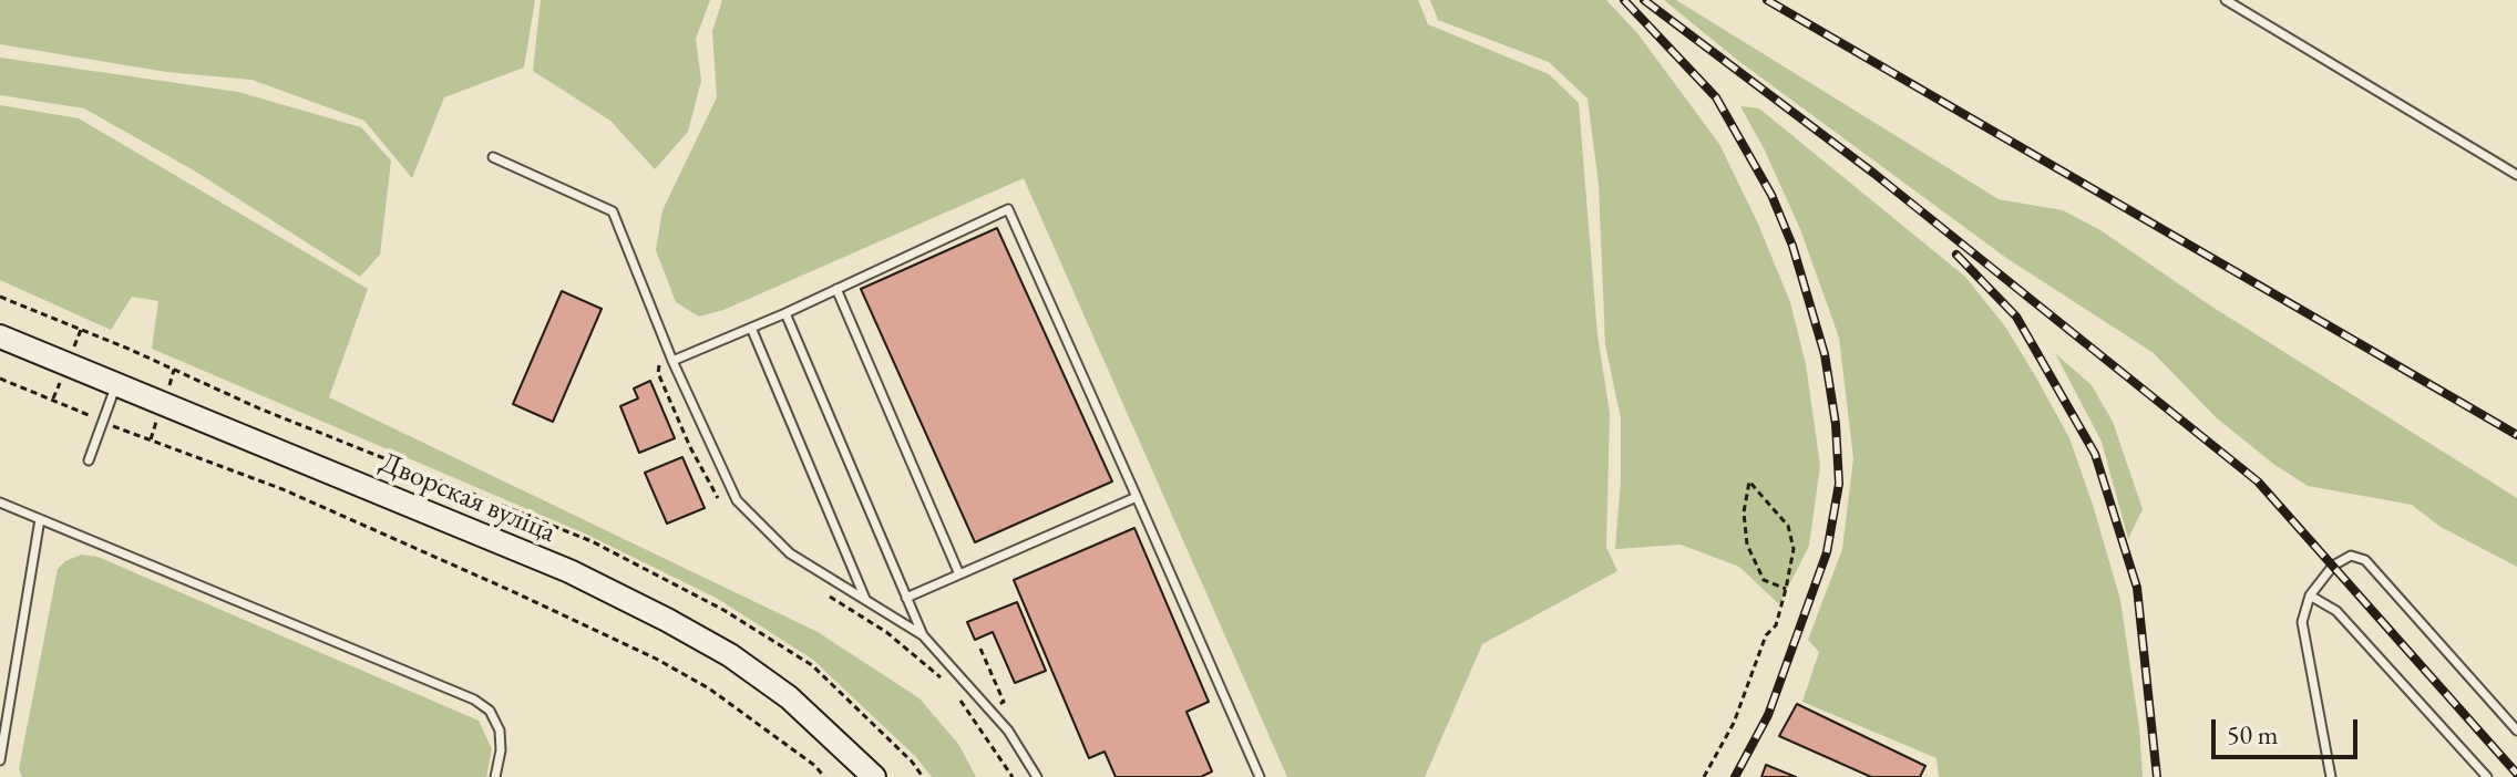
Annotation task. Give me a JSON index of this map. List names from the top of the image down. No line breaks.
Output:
{"streets":{"street":["Дворская вуліца"]},"scale_bar":"50 m"}
